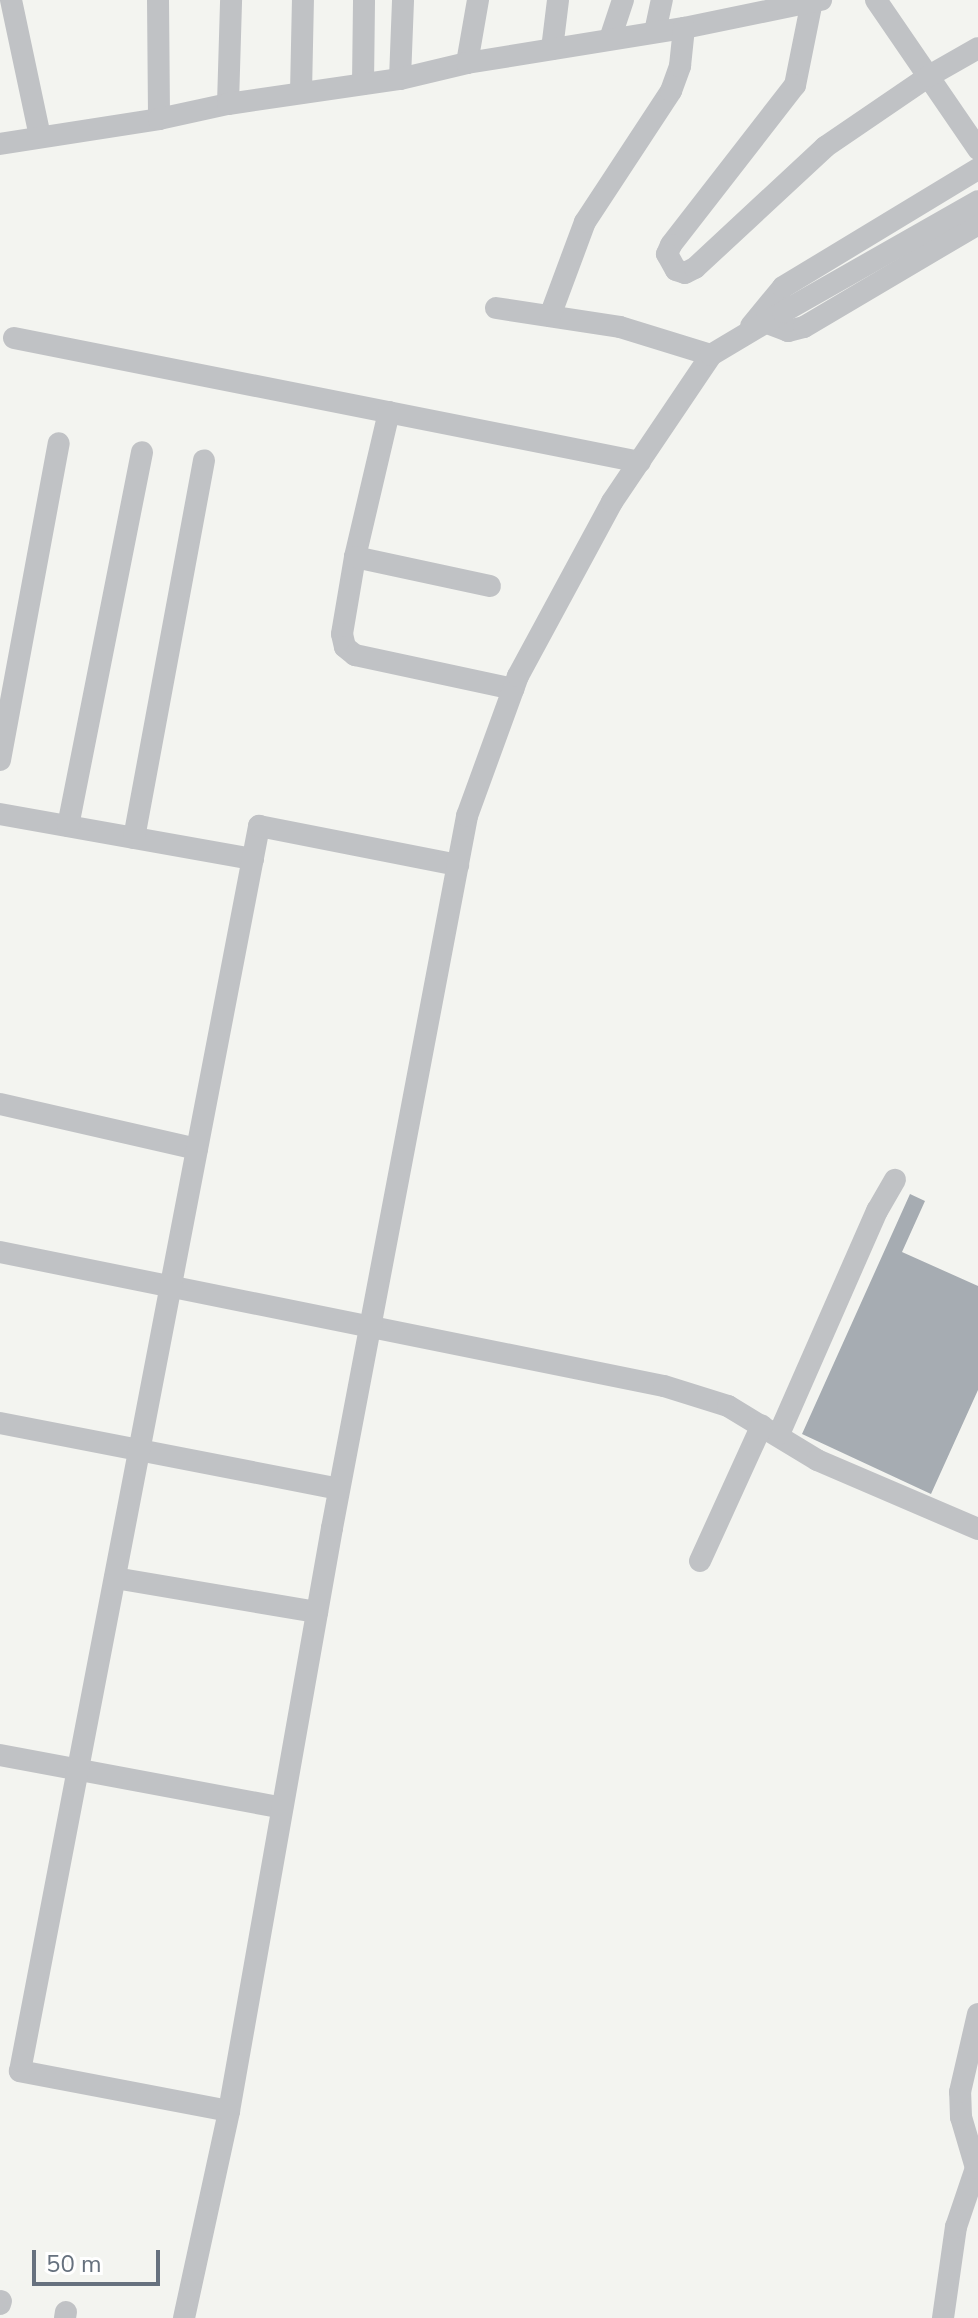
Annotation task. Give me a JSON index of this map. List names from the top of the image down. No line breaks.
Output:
{"scale_bar":"50 m"}
